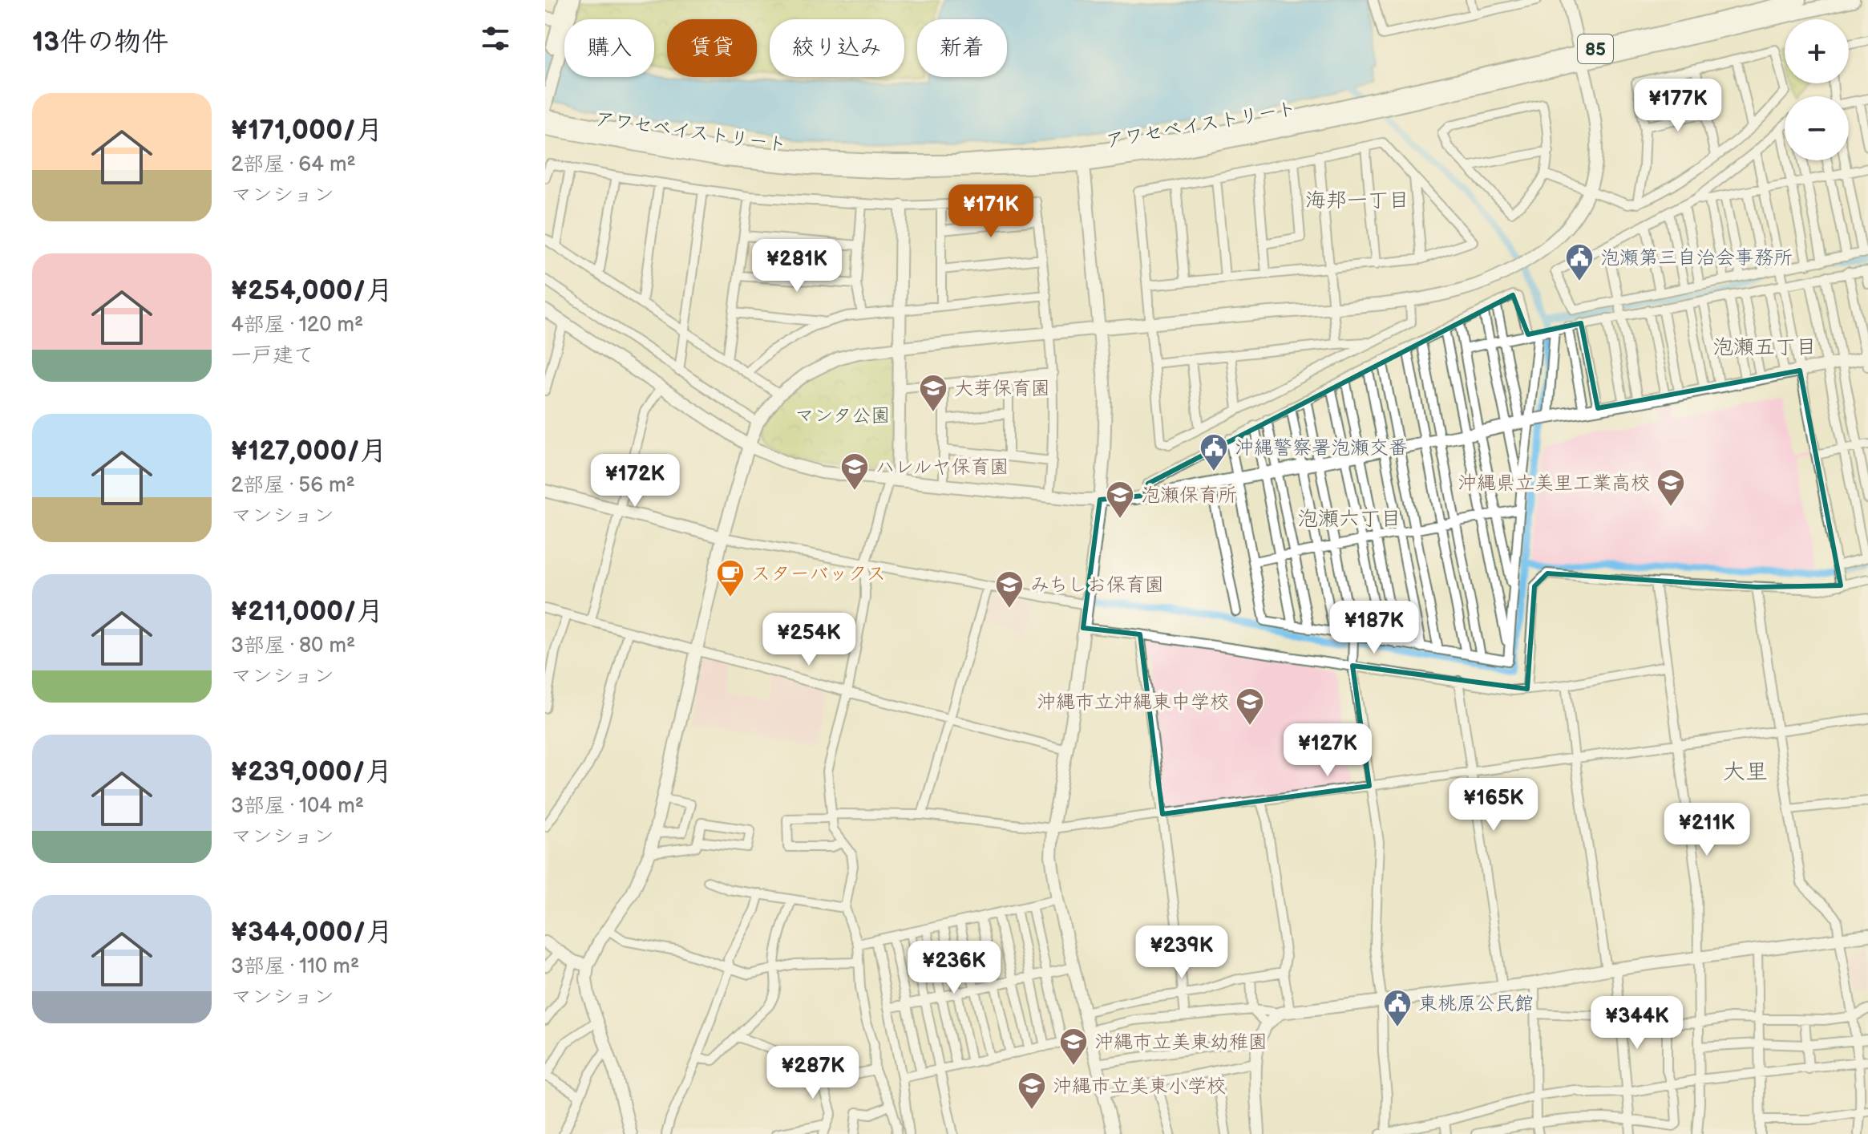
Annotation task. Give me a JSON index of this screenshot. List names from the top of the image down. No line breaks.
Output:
{"streets":{"main road":["85","アワセベイストリート"]},"districts":["海邦一丁目","泡瀬五丁目","泡瀬六丁目","大里"],"parks":["マンタ公園"],"places":{"public building":["泡瀬第三自治会事務所","沖縄警察署泡瀬交番","東桃原公民館"],"school or university":["大芽保育園","ハレルヤ保育園","沖縄県立美里工業高校","泡瀬保育所","みちしお保育園","沖縄市立沖縄東中学校","沖縄市立美東幼稚園","沖縄市立美東小学校"],"cafe":["スターバックス"]},"page":{"heading":"13件の物件","map_buttons":["+","−"],"chip":["購入","賃貸","絞り込み","新着"],"list":[{"name":"¥171,000/月","note":"2部屋 · 64 m² · マンション"},{"name":"¥254,000/月","note":"4部屋 · 120 m² · 一戸建て"},{"name":"¥127,000/月","note":"2部屋 · 56 m² · マンション"},{"name":"¥211,000/月","note":"3部屋 · 80 m² · マンション"},{"name":"¥239,000/月","note":"3部屋 · 104 m² · マンション"},{"name":"¥344,000/月","note":"3部屋 · 110 m² · マンション"}],"price":["¥177K","¥171K","¥281K","¥172K","¥187K","¥254K","¥127K","¥165K","¥211K","¥239K","¥236K","¥344K","¥287K"]}}
